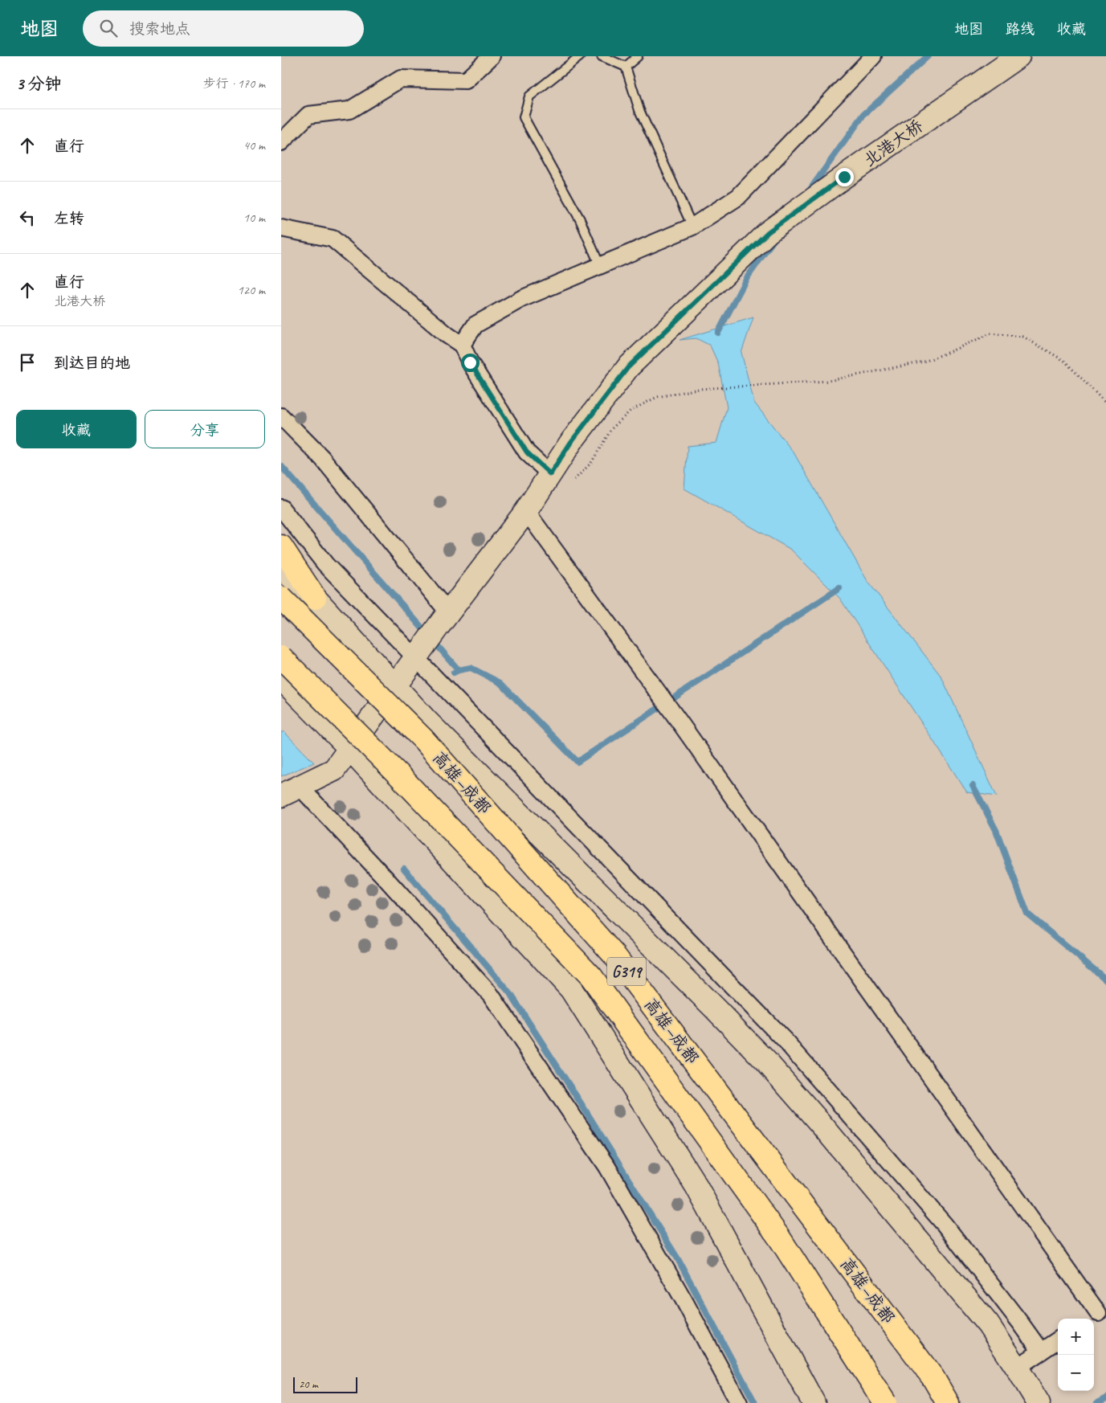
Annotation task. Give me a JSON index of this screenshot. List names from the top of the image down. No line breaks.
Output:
{"streets":{"highway":["高雄—成都","G319"],"street":["北港大桥"]},"scale_bar":"20 m","page":{"header":"地图","search":"搜索地点","nav":["地图","路线","收藏"],"heading":["3 分钟","步行 · 170 m"],"list":[["直行","40 m"],["左转","10 m"],["直行","北港大桥","120 m"],"到达目的地"],"buttons":["收藏","分享"],"map_buttons":["+","−"],"scale":"20 m"}}
